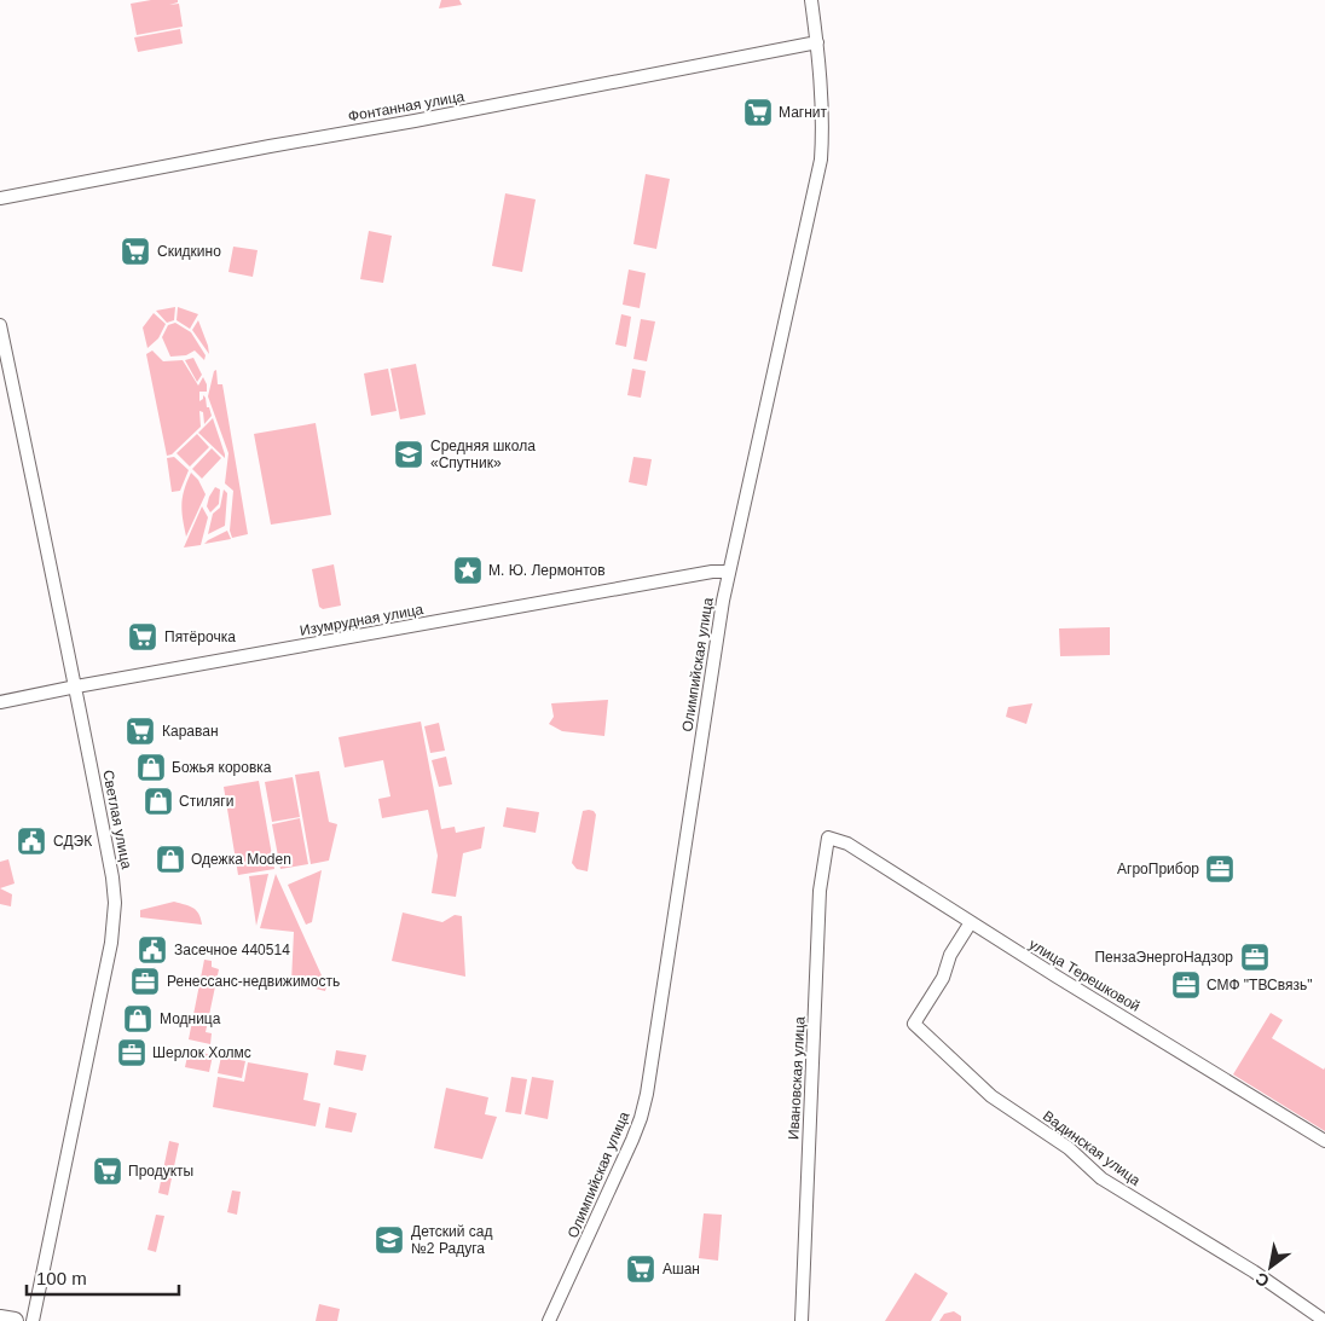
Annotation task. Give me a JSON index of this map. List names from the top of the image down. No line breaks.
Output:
{"streets":{"street":["Фонтанная улица","Изумрудная улица","Олимпийская улица","Светлая улица","улица Терешковой","Ивановская улица","Вадинская улица"]},"crossings":[["Фонтанная улица","Олимпийская улица"],["Изумрудная улица","Олимпийская улица"],["Изумрудная улица","Светлая улица"],["улица Терешковой","Ивановская улица"],["улица Терешковой","Вадинская улица"]],"places":{"supermarket":["Магнит","Скидкино","Пятёрочка","Караван","Продукты","Ашан"],"school or university":["Средняя школа «Спутник»","Детский сад №2 Радуга"],"place":["М. Ю. Лермонтов"],"shop":["Божья коровка","Стиляги","Одежка Moden","Модница"],"public building":["СДЭК","Засечное 440514"],"office":["АгроПрибор","ПензаЭнергоНадзор","Ренессанс-недвижимость","СМФ \"ТВСвязь\"","Шерлок Холмс"]},"scale_bar":"100 m","north":"bottom left"}
